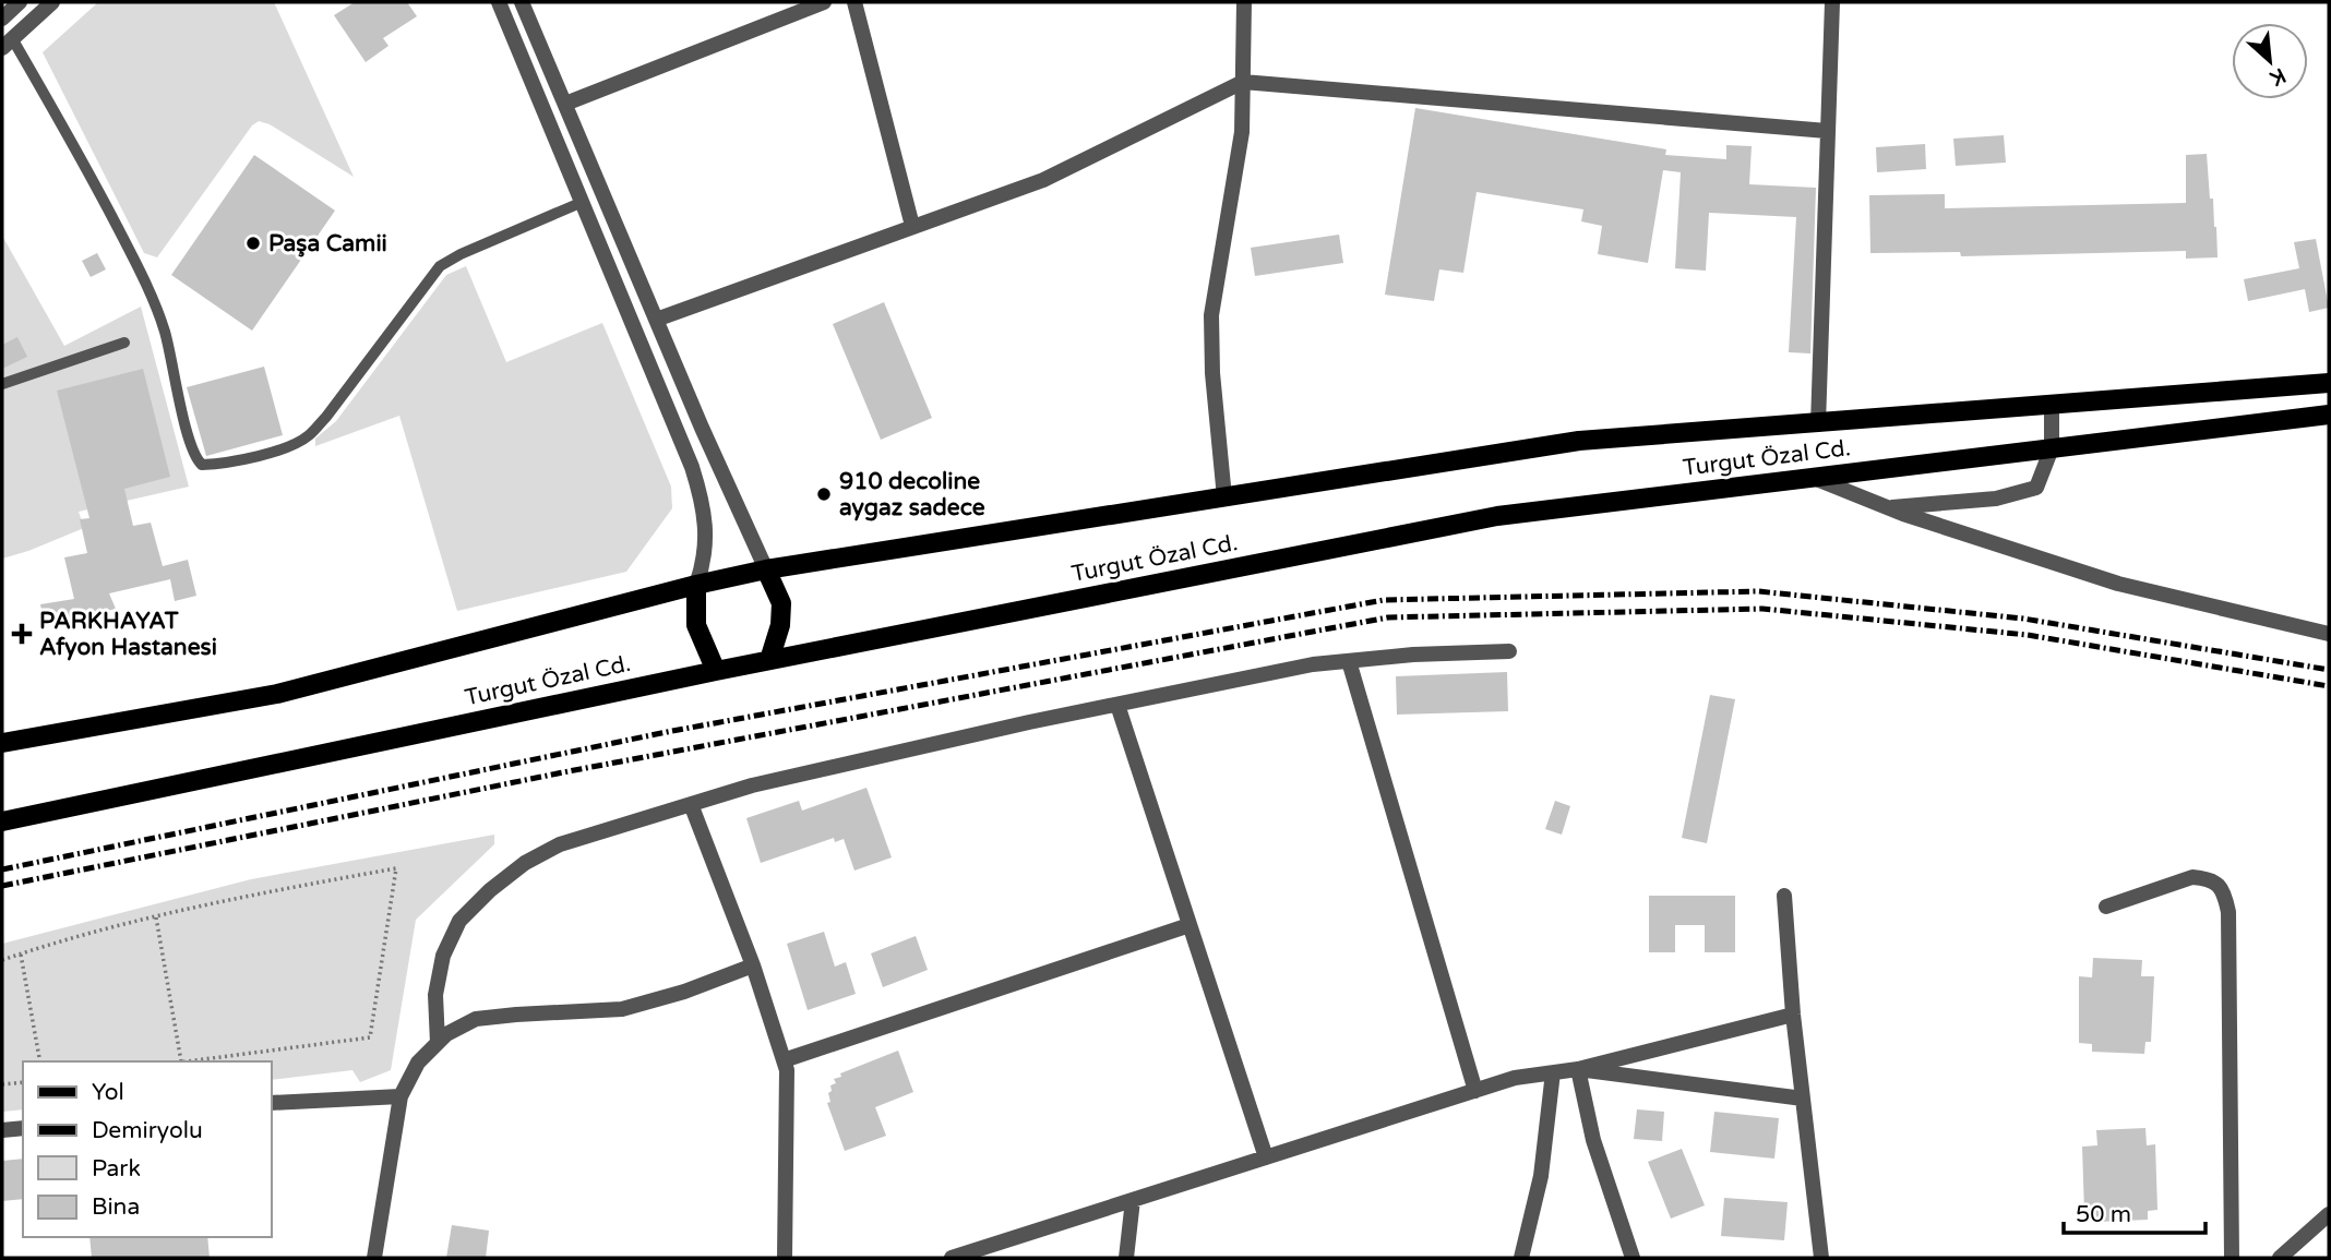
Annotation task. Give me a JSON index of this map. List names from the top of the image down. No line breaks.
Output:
{"streets":{"main road":["Turgut Özal Cd."]},"places":{"other":["Paşa Camii","910 decoline aygaz sadece"],"health":["PARKHAYAT Afyon Hastanesi"]},"legend":["Yol","Demiryolu","Park","Bina"],"scale_bar":"50 m","north":"bottom right"}
